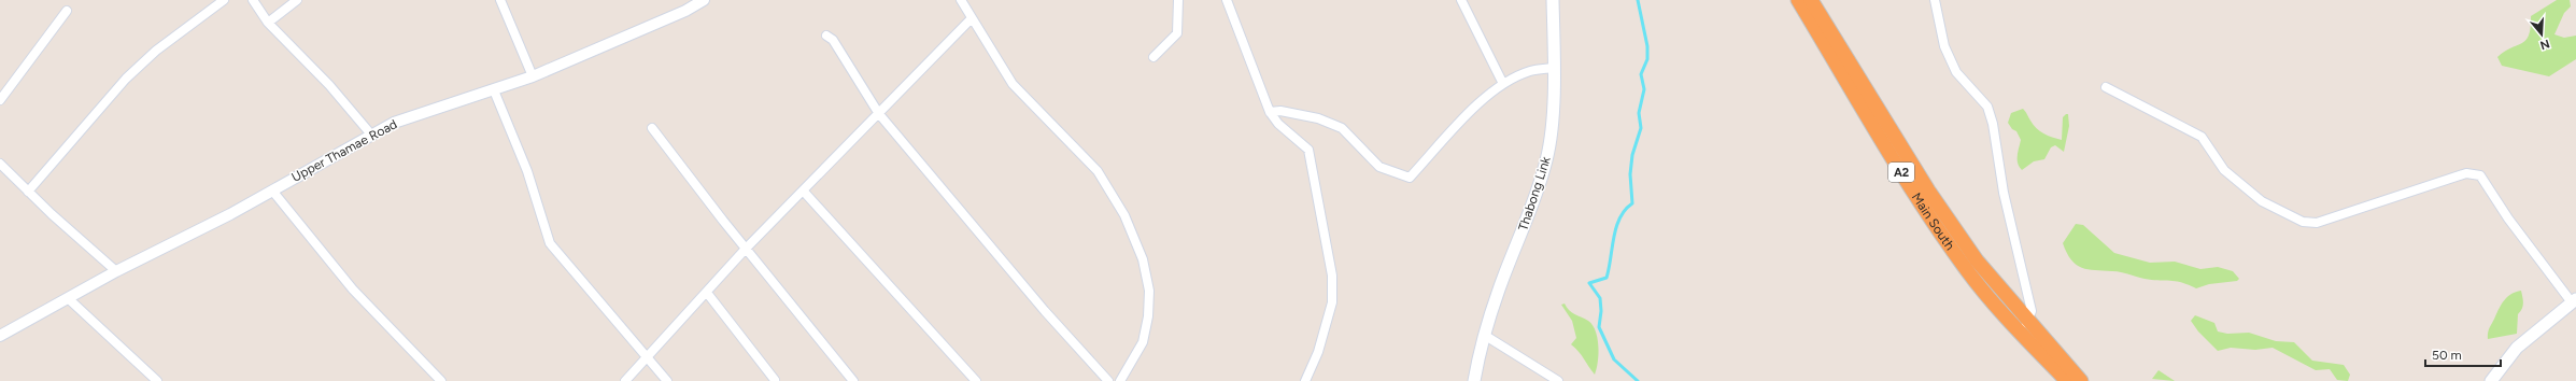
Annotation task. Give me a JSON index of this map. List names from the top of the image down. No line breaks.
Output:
{"streets":{"highway":["A2","Main South"],"main road":["Thabong Link"],"street":["Upper Thamae Road"]},"scale_bar":"50 m","north":"bottom"}
